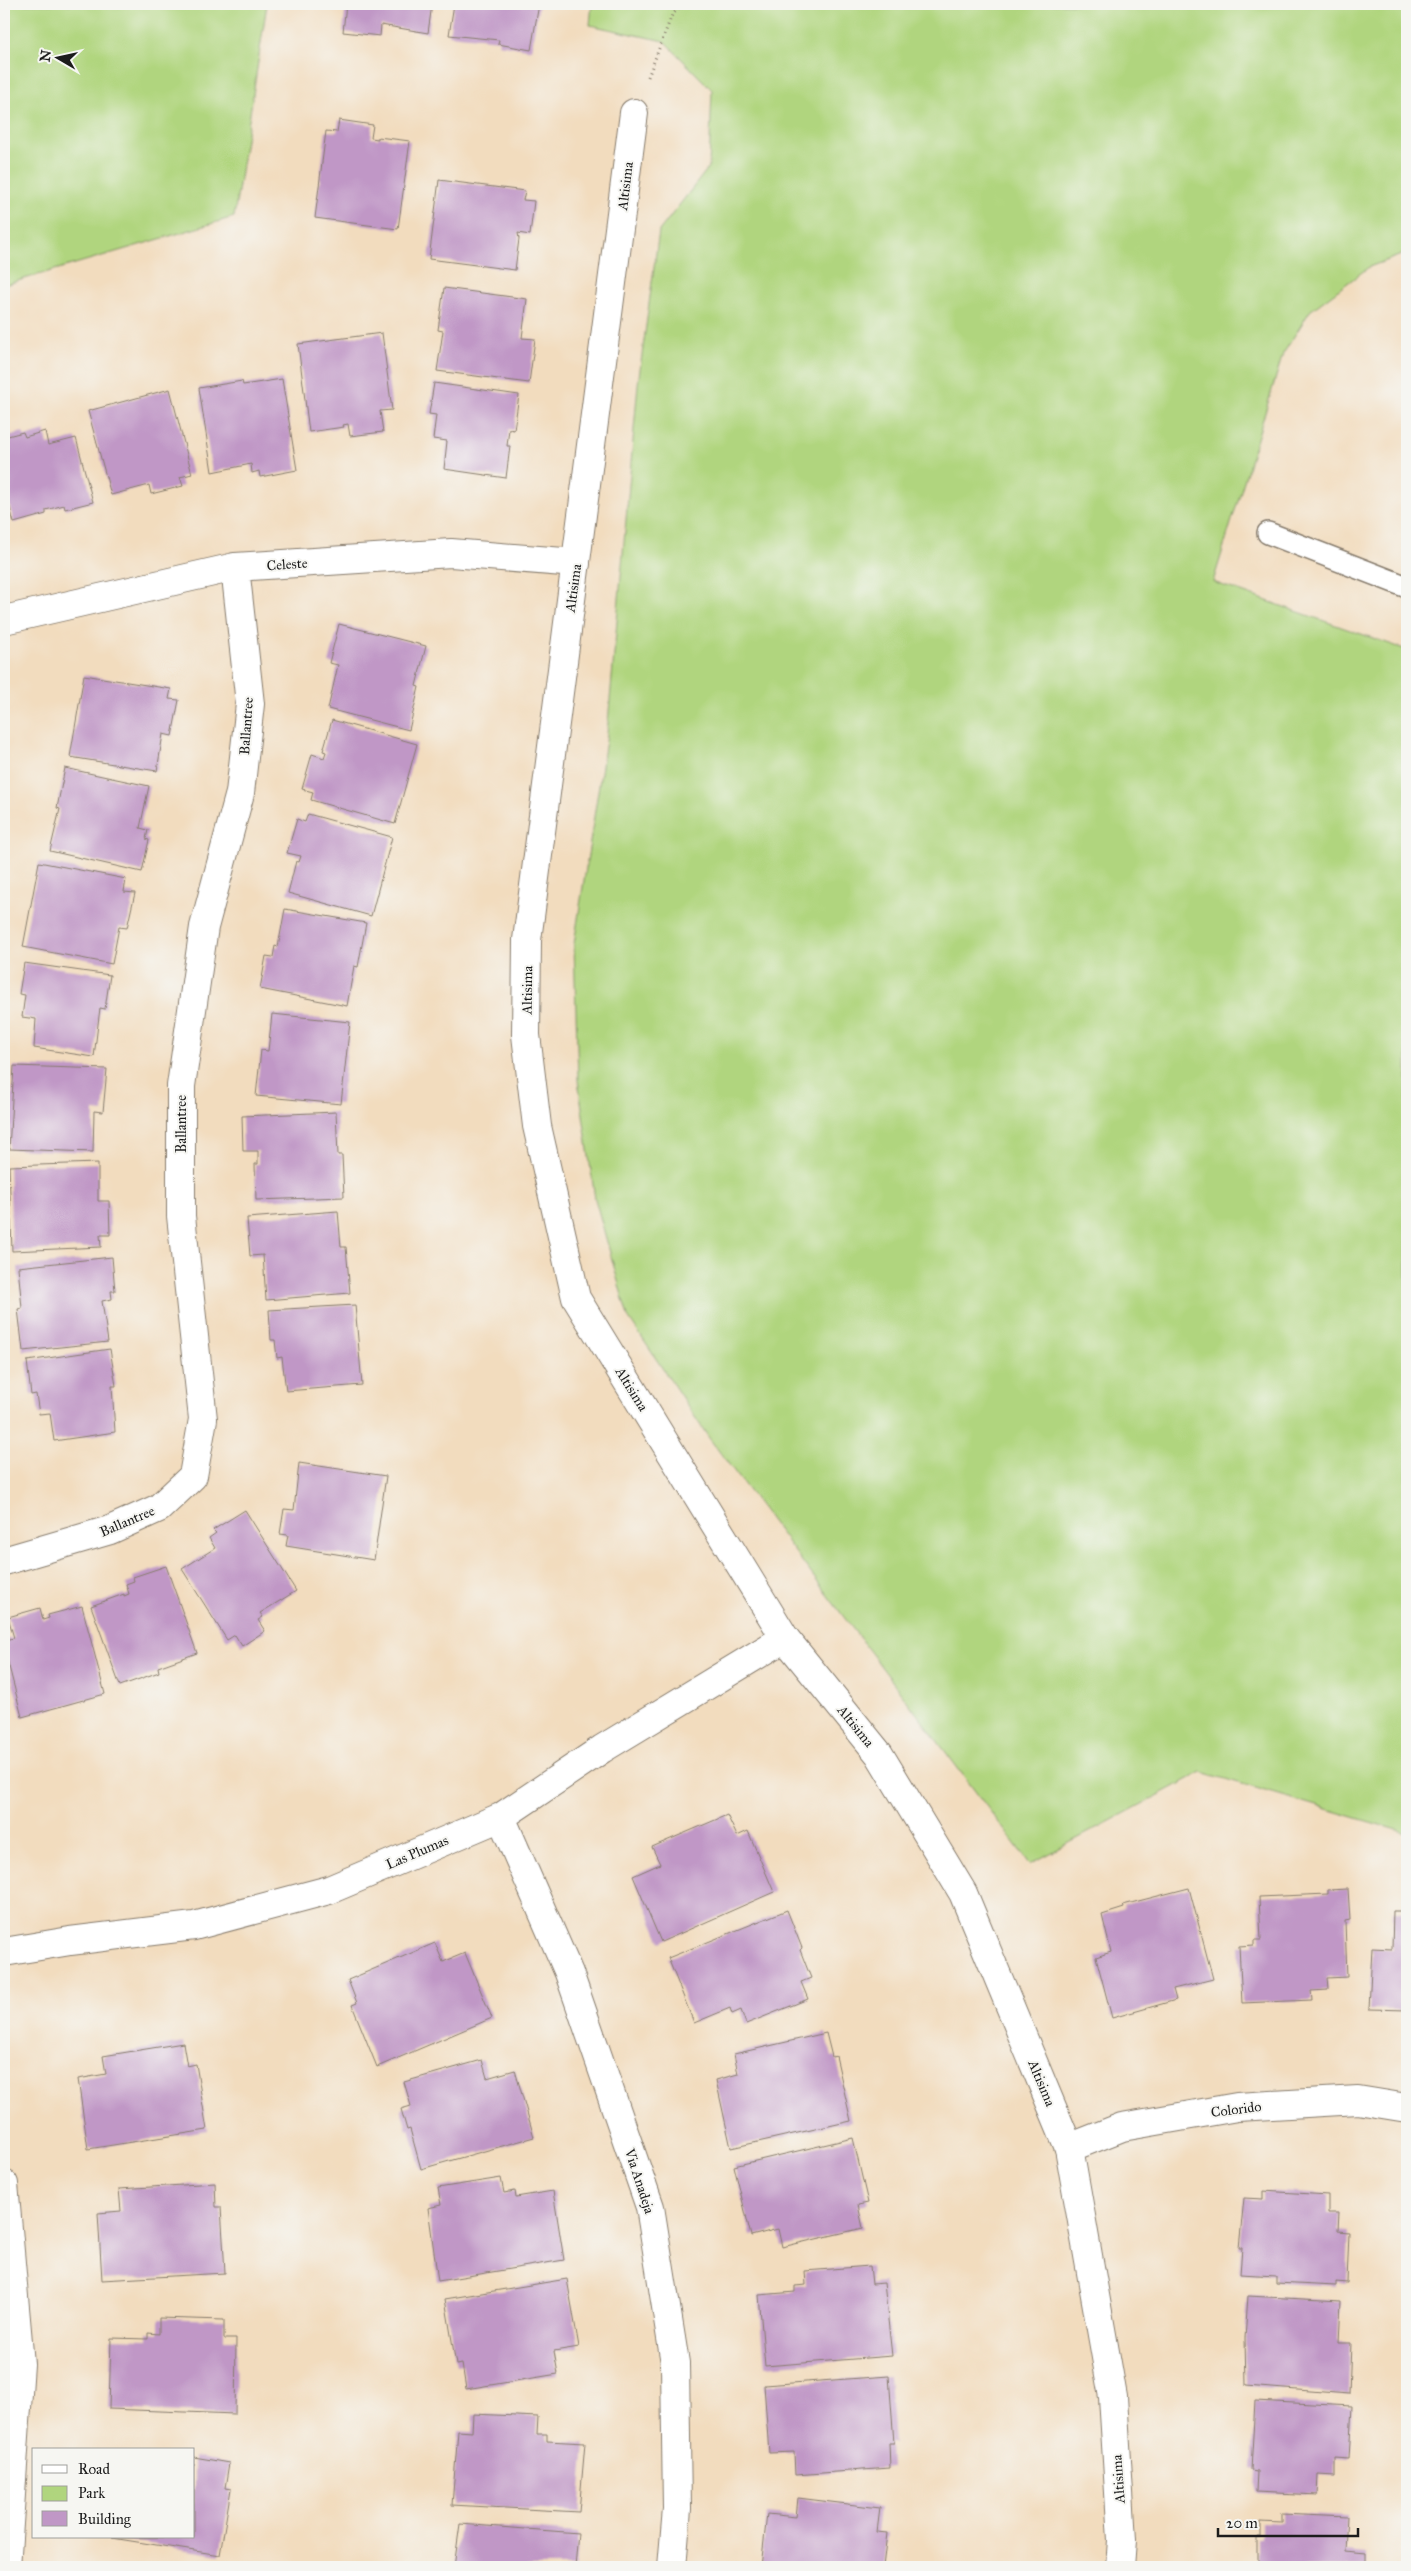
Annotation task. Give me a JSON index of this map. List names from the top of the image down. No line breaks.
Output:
{"streets":{"street":["Altisima","Celeste","Ballantree","Las Plumas","Colorido","Via Anadeja"]},"crossings":[["Altisima","Celeste"],["Altisima","Las Plumas"],["Altisima","Colorido"],["Celeste","Ballantree"],["Las Plumas","Via Anadeja"]],"legend":["Road","Park","Building"],"scale_bar":"20 m","north":"left"}
